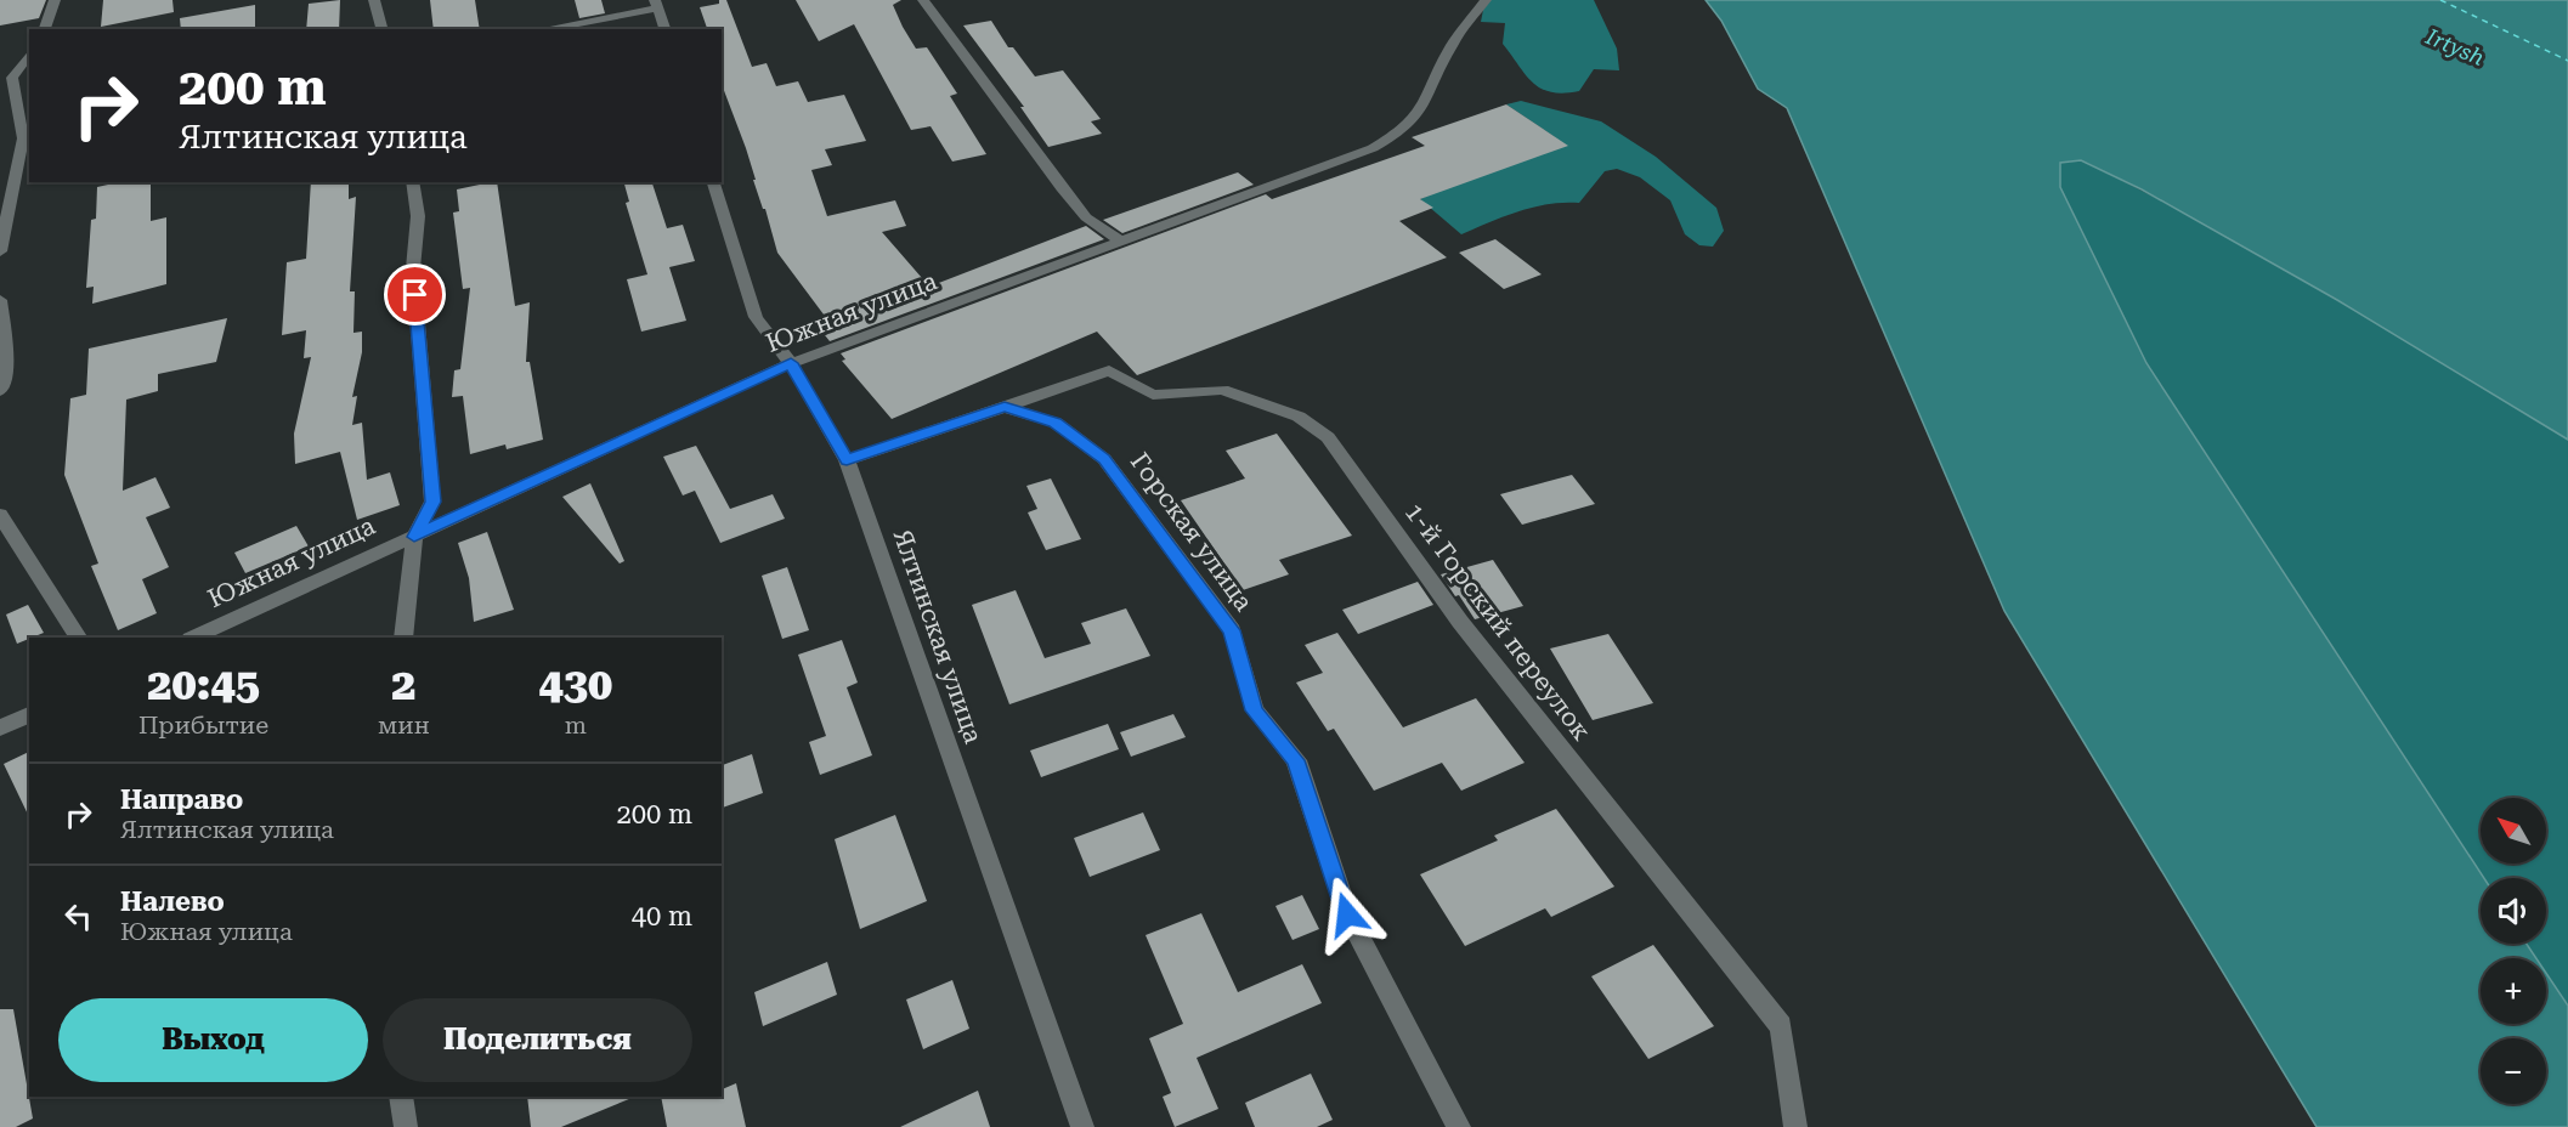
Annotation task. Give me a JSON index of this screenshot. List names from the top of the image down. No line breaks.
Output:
{"streets":{"street":["Южная улица","Горская улица","1-й Горский переулок","Ялтинская улица"]},"crossings":[["Южная улица","Ялтинская улица"],["Горская улица","1-й Горский переулок"]],"water":["Irtysh"],"north":"top left","page":{"turn":["200 m","Ялтинская улица"],"eta":["20:45","Прибытие","2","мин","430","m"],"list":[{"name":"Направо","note":"Ялтинская улица","value":"200 m"},{"name":"Налево","note":"Южная улица","value":"40 m"}],"map_buttons":["+","−"],"buttons":["Выход","Поделиться"]}}
